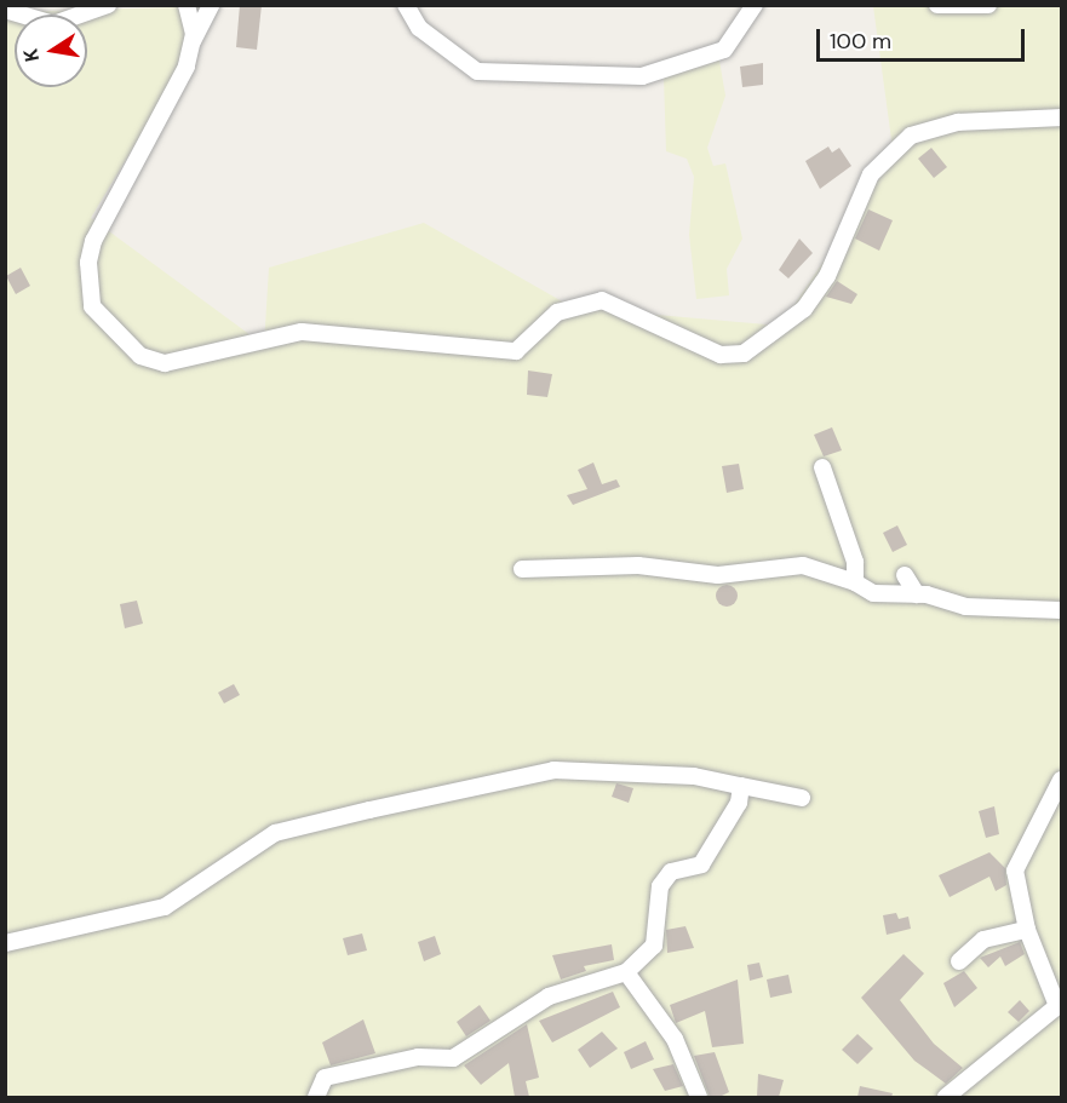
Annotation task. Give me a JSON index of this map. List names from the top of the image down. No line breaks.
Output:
{"scale_bar":"100 m","north":"left"}
